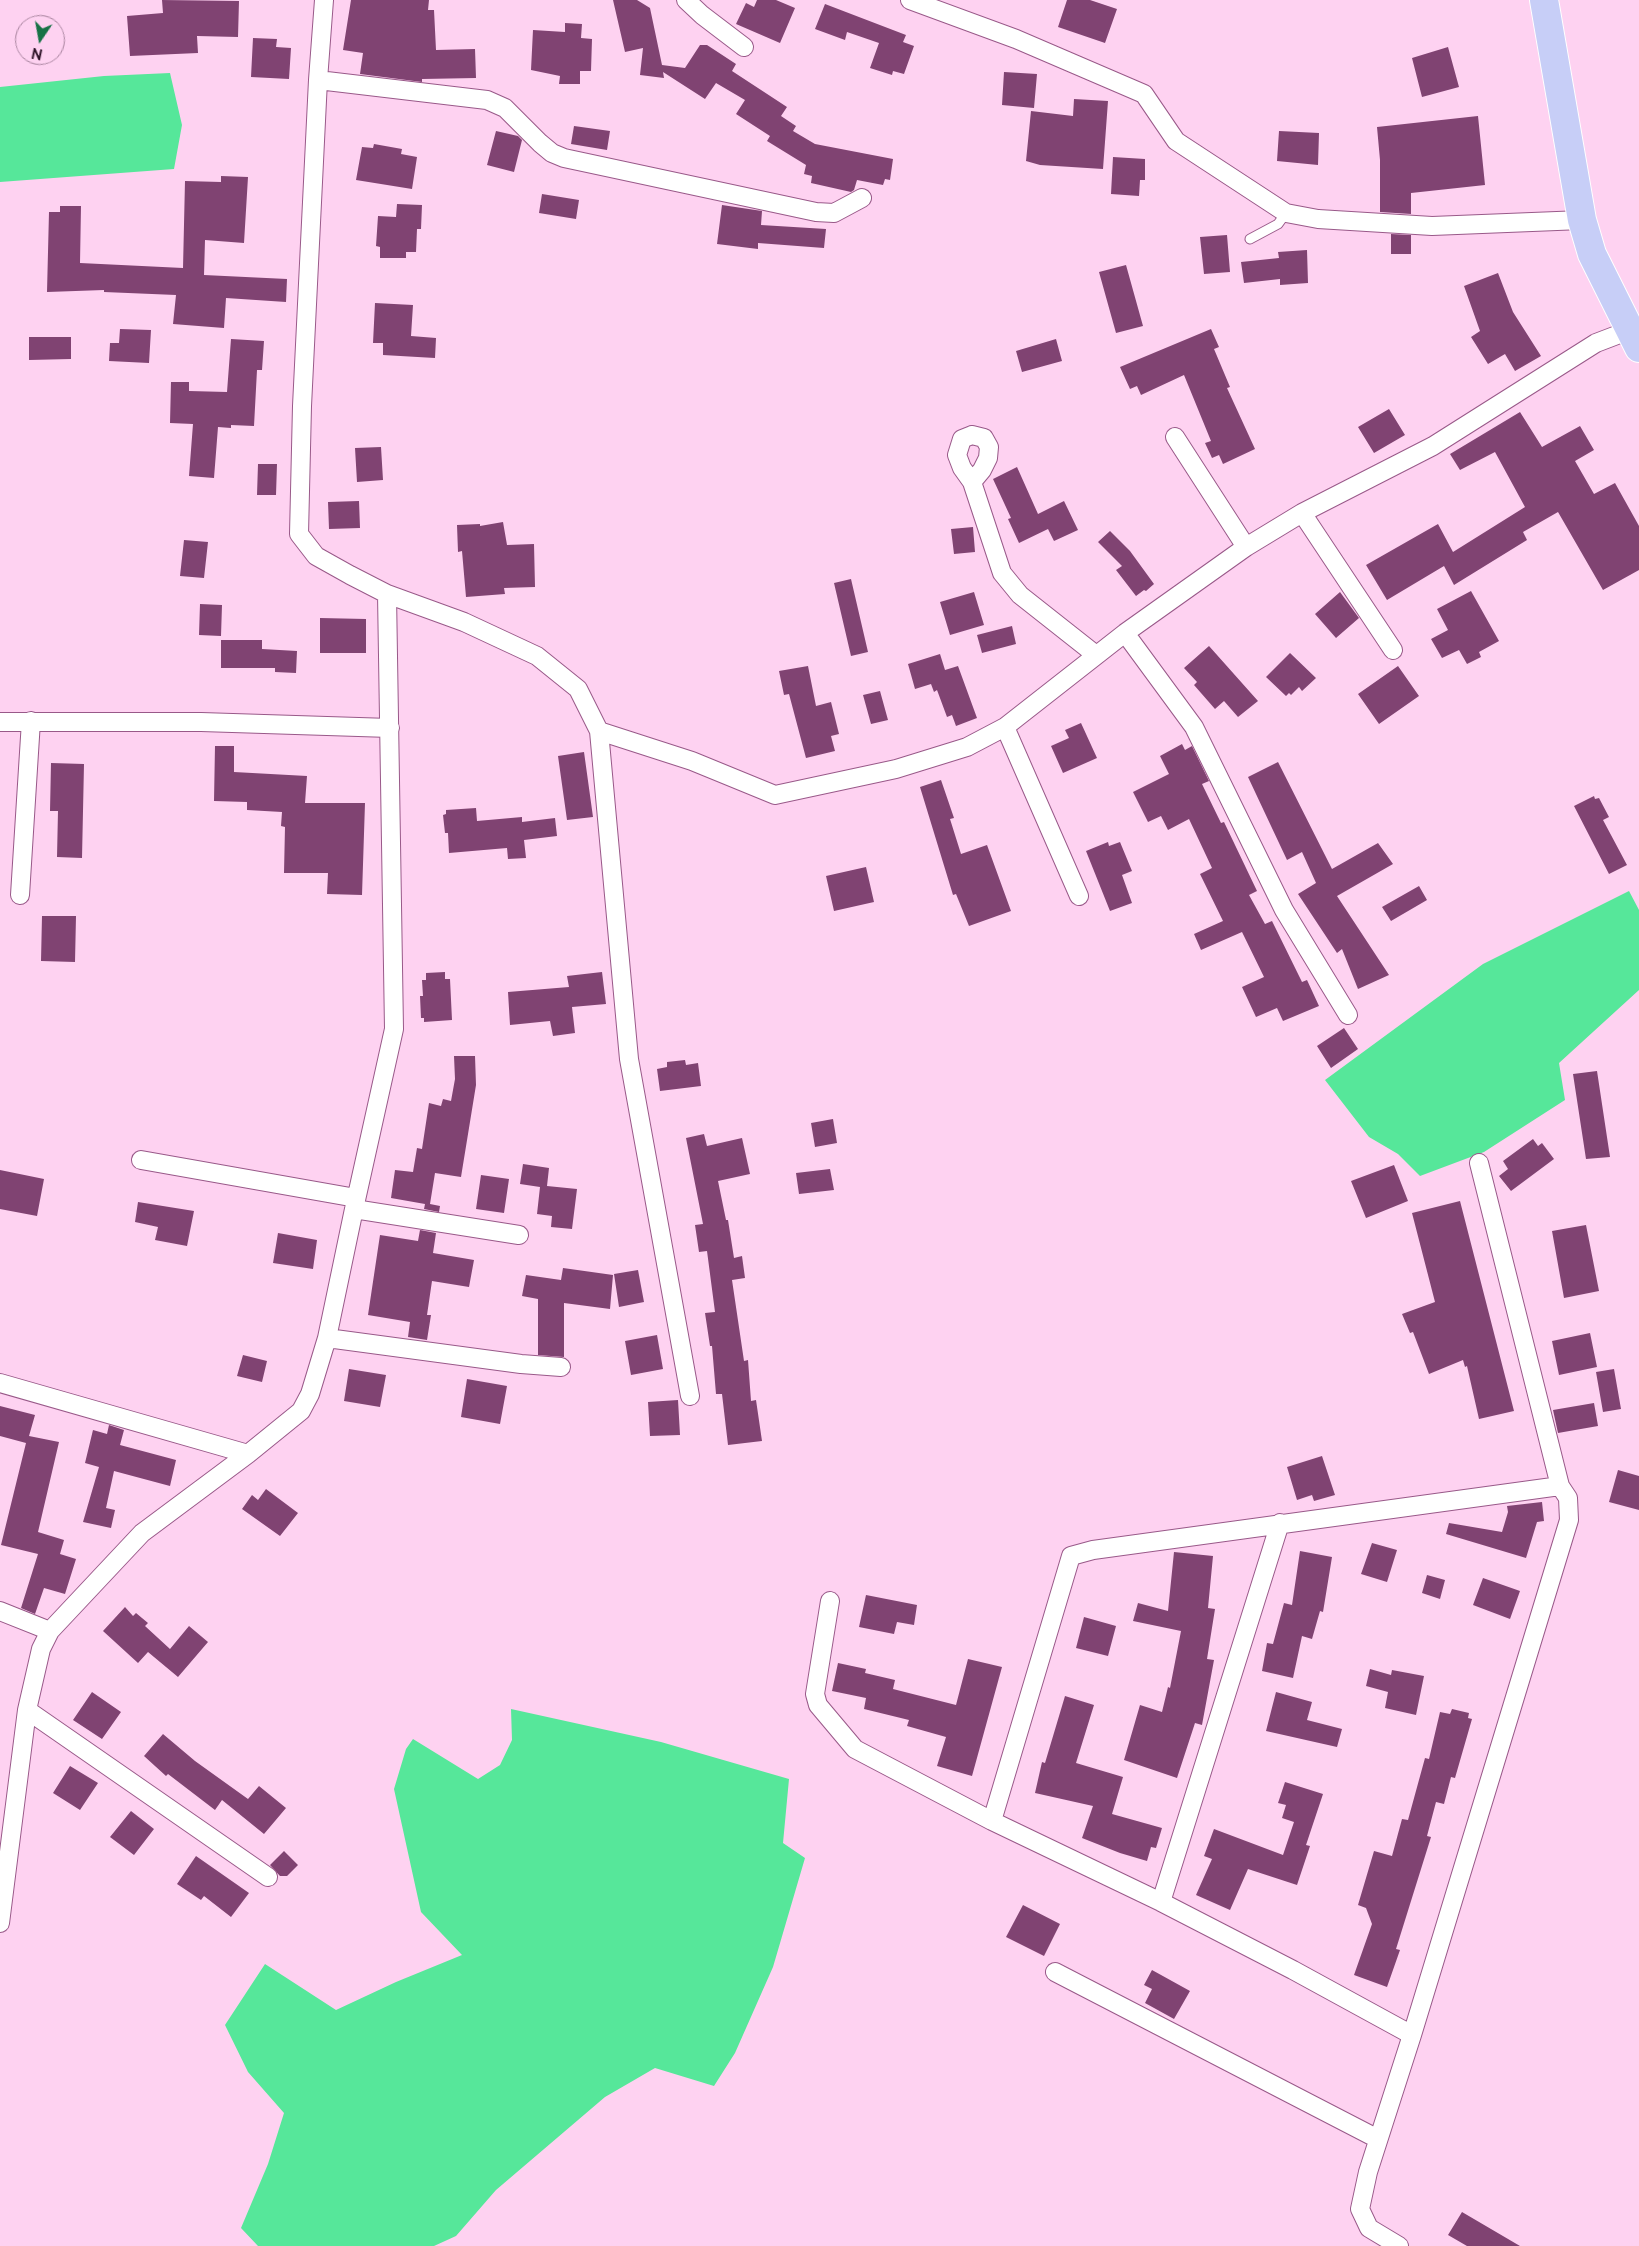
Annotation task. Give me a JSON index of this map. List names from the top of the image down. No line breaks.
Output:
{"north":"bottom"}
